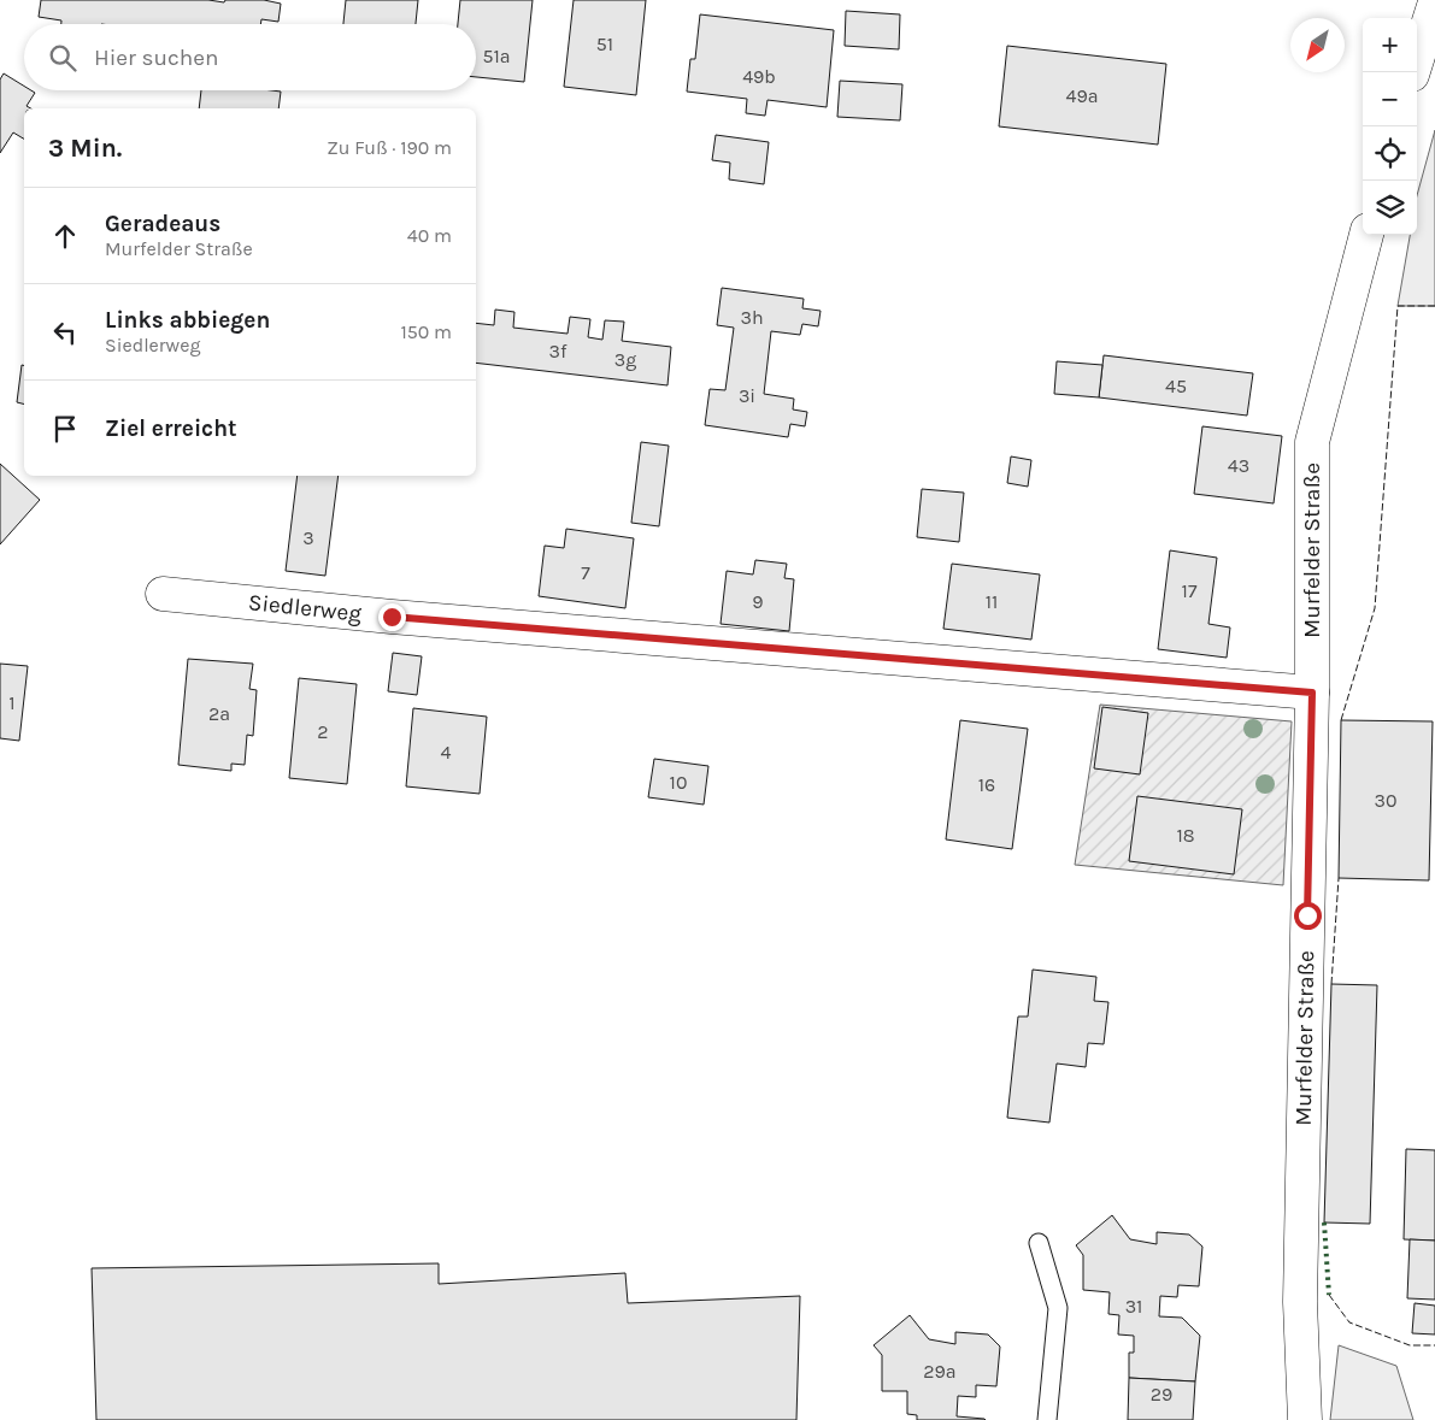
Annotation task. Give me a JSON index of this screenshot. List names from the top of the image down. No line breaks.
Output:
{"streets":{"street":["Murfelder Straße","Siedlerweg"]},"crossings":[["Murfelder Straße","Siedlerweg"]],"house_numbers":["51","51a","49b","49a","3h","3f","3g","45","3i","43","3","7","17","9","11","1","2a","2","4","10","16","30","18","31","29a","29"],"north":"bottom left","page":{"map_buttons":["+","−"],"search":"Hier suchen","heading":["3 Min.","Zu Fuß · 190 m"],"list":[["Geradeaus","Murfelder Straße","40 m"],["Links abbiegen","Siedlerweg","150 m"],"Ziel erreicht"]}}
